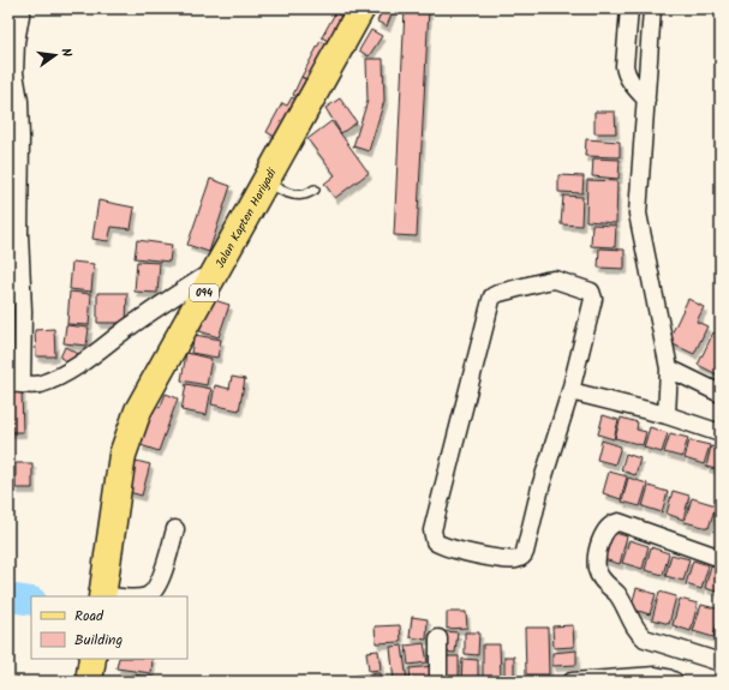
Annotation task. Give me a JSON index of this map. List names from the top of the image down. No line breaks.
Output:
{"streets":{"main road":["Jalan Kapten Hariyadi","094"]},"legend":["Road","Building"],"north":"right"}
